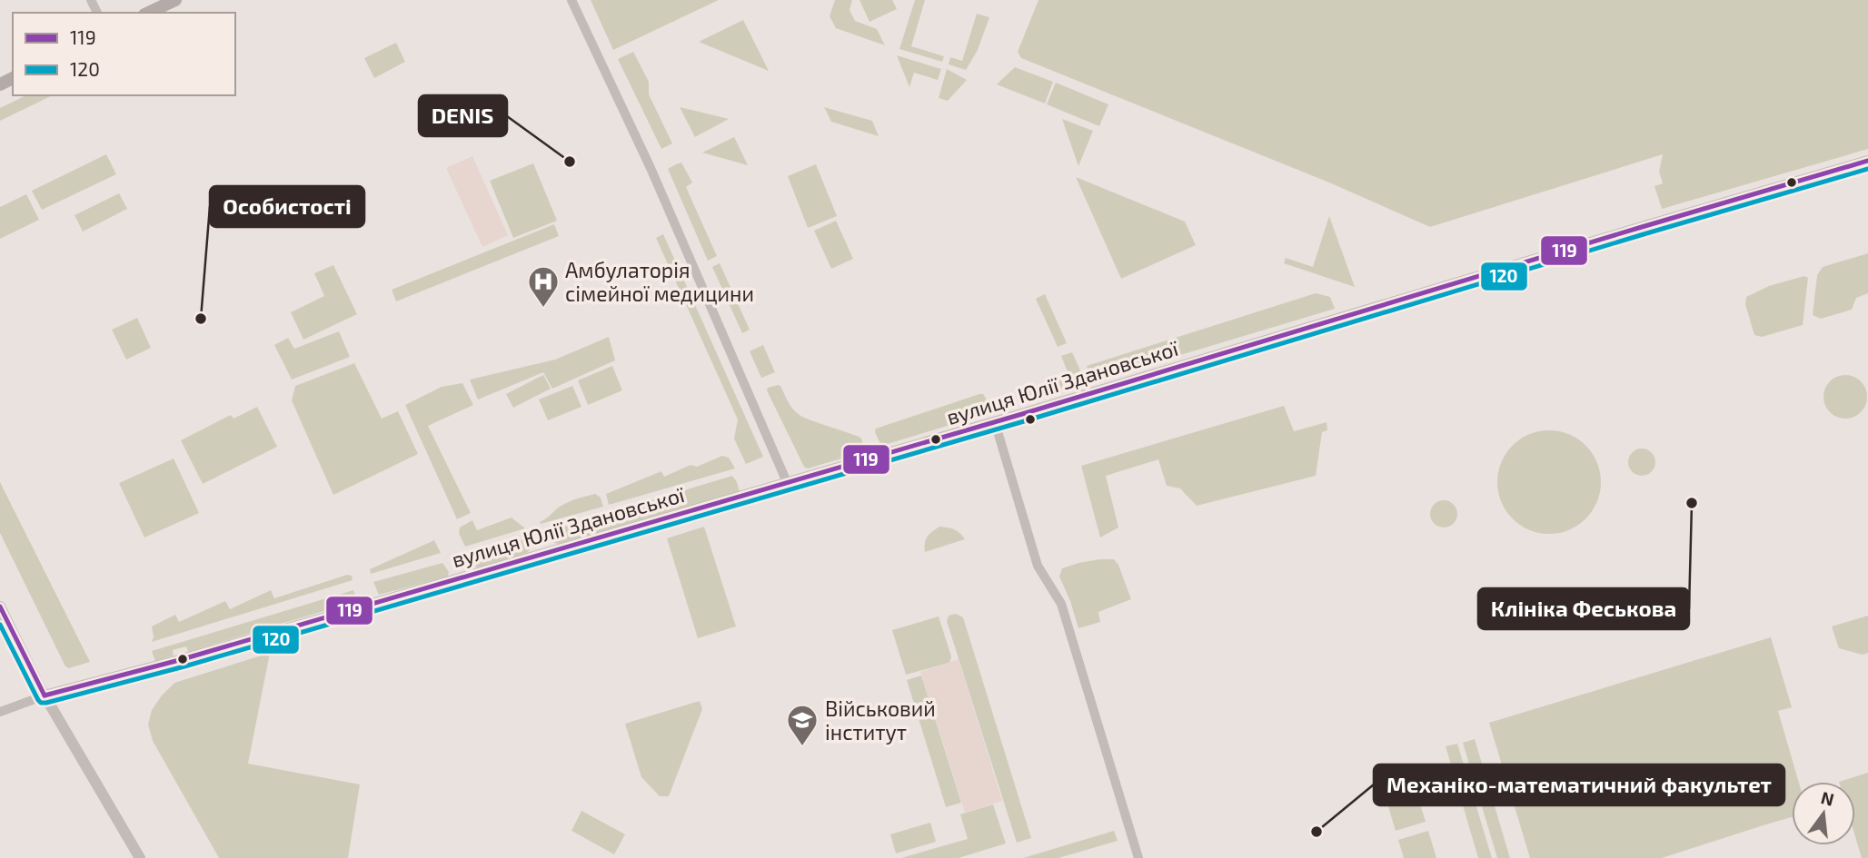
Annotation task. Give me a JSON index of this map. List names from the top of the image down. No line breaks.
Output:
{"streets":{"street":["вулиця Юлії Здановської"]},"places":{"other":["DENIS","Особистості","Клініка Феськова","Механіко-математичний факультет"],"hospital":["Амбулаторія сімейної медицини"],"school or university":["Військовий інститут"]},"lines":["transit line 119","transit line 120"],"legend":["119","120"],"north":"top"}
